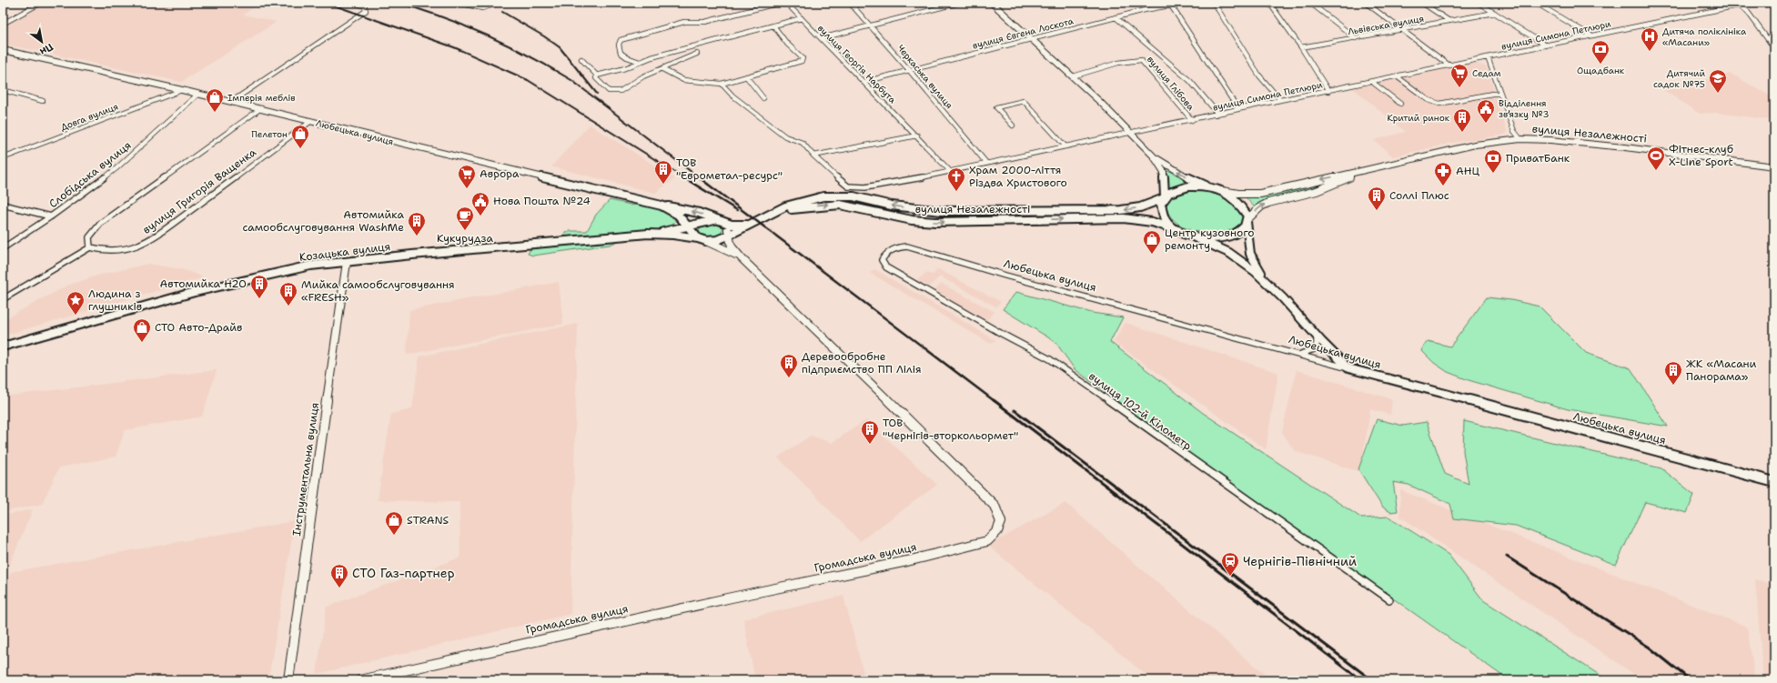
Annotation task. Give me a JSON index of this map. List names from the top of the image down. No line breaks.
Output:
{"streets":{"main road":["Любецька вулиця","вулиця Незалежності","Козацька вулиця"],"street":["Львівська вулиця","вулиця Євгена Лоскота","вулиця Симона Петлюри","вулиця Георгія Нарбута","Черкаська вулиця","вулиця Глібова","Довга вулиця","Слобідська вулиця","вулиця Григорія Ващенка","вулиця 102-й Кілометр","Інструментальна вулиця","Громадська вулиця"]},"crossings":[["вулиця Євгена Лоскота","вулиця Георгія Нарбута"],["вулиця Євгена Лоскота","Черкаська вулиця"],["вулиця Симона Петлюри","вулиця Георгія Нарбута"],["вулиця Симона Петлюри","Черкаська вулиця"],["вулиця Симона Петлюри","вулиця Глібова"],["Довга вулиця","Любецька вулиця"],["Любецька вулиця","Слобідська вулиця"],["Любецька вулиця","вулиця Григорія Ващенка"],["Любецька вулиця","Козацька вулиця"],["Любецька вулиця","вулиця 102-й Кілометр"],["Козацька вулиця","Інструментальна вулиця"]],"places":{"hospital":["Дитяча поліклініка «Масани»"],"bank":["Ощадбанк","ПриватБанк"],"supermarket":["Седам","Аврора"],"school or university":["Дитячий садок №75"],"shop":["Імперія меблів","Пелетон","Центр кузовного ремонту","СТО Авто-Драйв","STRANS"],"public building":["Відділення зв’язку №3","Нова Пошта №24"],"building":["Критий ринок","ТОВ \"Еврометал-ресурс\"","Соллі Плюс","Автомийка самообслуговування WashMe","Автомийка H2O","Мийка самообслуговування «FRESH»","Деревообробне підприємство ПП Лілія","ЖК «Масани Панорама»","ТОВ \"Чернігів-вторкольормет\"","СТО Газ-партнер"],"sports":["Фітнес-клуб X-Line Sport"],"pharmacy":["АНЦ"],"church":["Храм 2000-ліття Різдва Христового"],"cafe":["Кукурудза"],"place":["Людина з глушників"],"station":["Чернігів-Північний"]},"north":"bottom right"}
